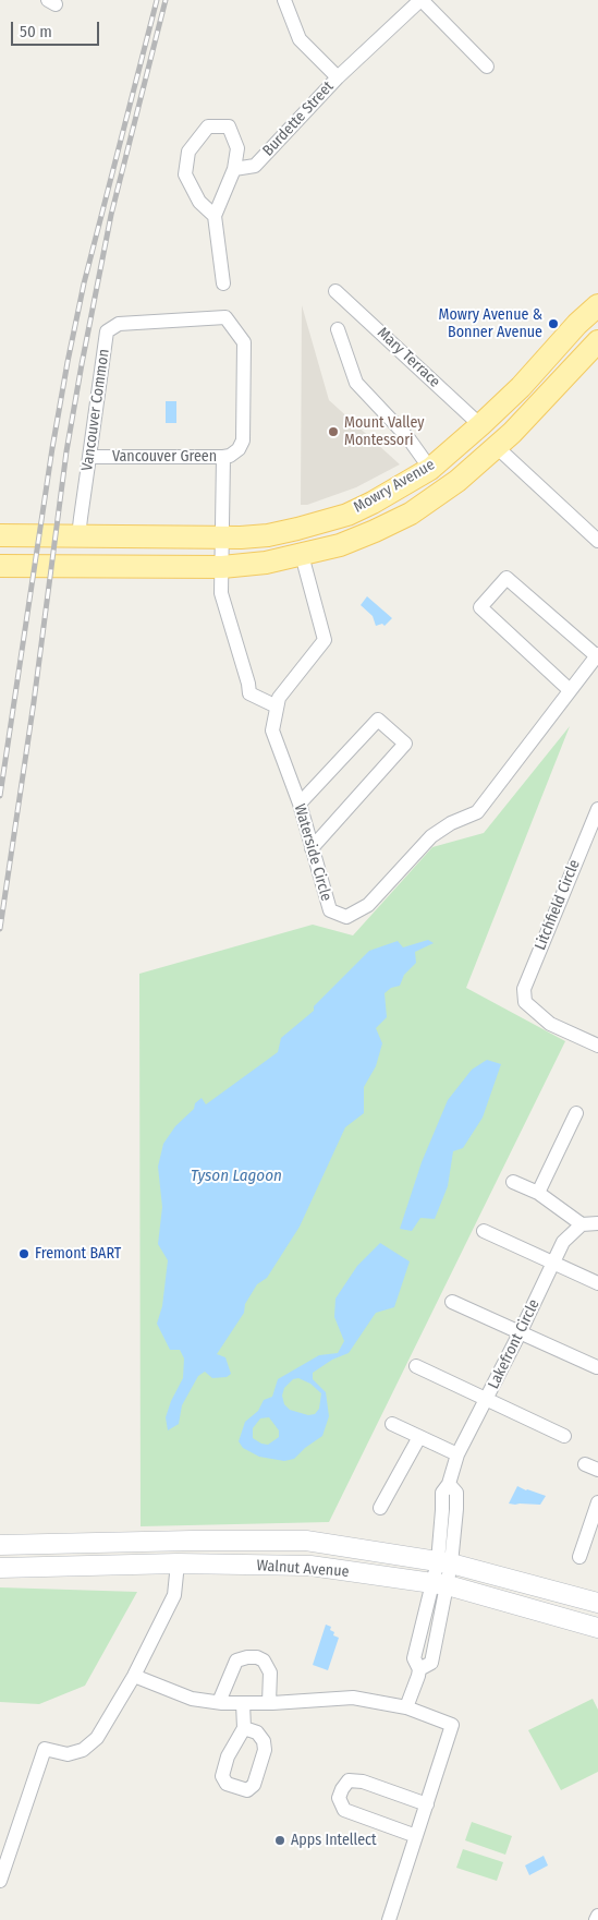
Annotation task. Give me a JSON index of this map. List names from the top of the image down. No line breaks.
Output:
{"streets":{"main road":["Mowry Avenue","Walnut Avenue"],"street":["Burdette Street","Mary Terrace","Vancouver Common","Vancouver Green","Waterside Circle","Litchfield Circle","Lakefront Circle"]},"crossings":[["Mary Terrace","Mowry Avenue"],["Vancouver Common","Vancouver Green"],["Vancouver Common","Mowry Avenue"],["Vancouver Green","Mowry Avenue"],["Lakefront Circle","Walnut Avenue"]],"water":["Tyson Lagoon"],"places":["Mowry Avenue & Bonner Avenue","Mount Valley Montessori","Fremont BART","Apps Intellect"],"scale_bar":"50 m"}
